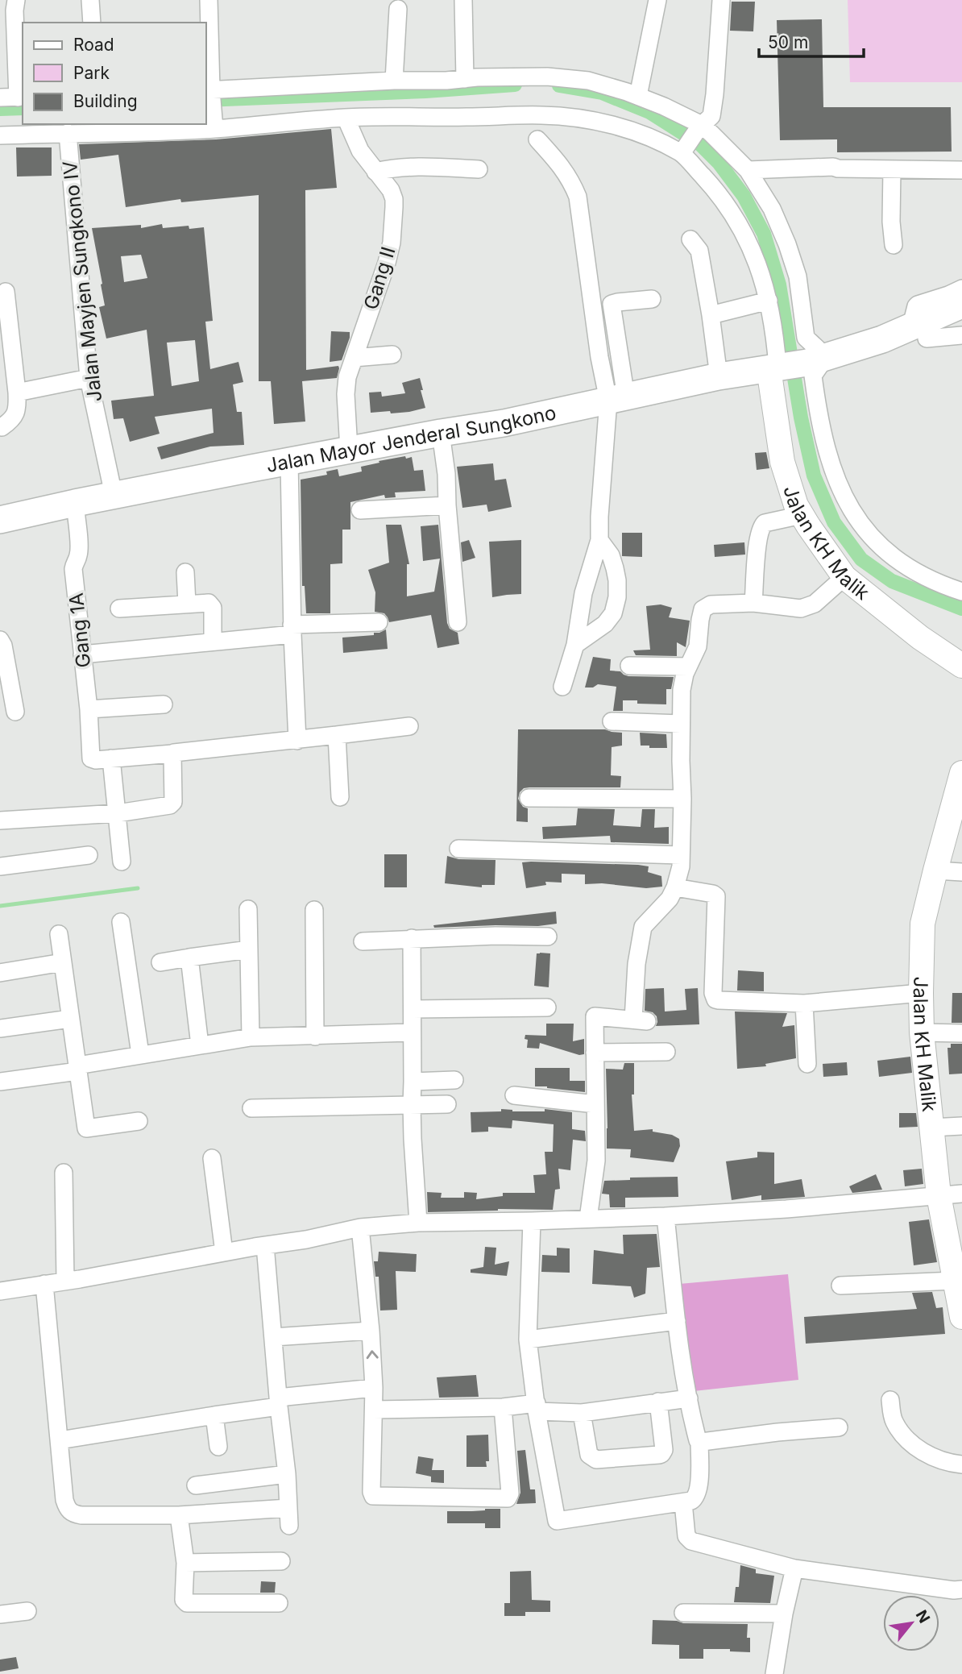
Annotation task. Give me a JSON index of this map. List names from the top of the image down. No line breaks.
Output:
{"streets":{"main road":["Jalan Mayor Jenderal Sungkono"],"street":["Gang II","Jalan Mayjen Sungkono IV","Jalan KH Malik","Gang 1A"]},"crossings":[["Gang II","Jalan Mayor Jenderal Sungkono"],["Jalan Mayjen Sungkono IV","Jalan Mayor Jenderal Sungkono"],["Jalan Mayor Jenderal Sungkono","Jalan KH Malik"],["Jalan Mayor Jenderal Sungkono","Gang 1A"]],"legend":["Road","Park","Building"],"scale_bar":"50 m","north":"top right"}
